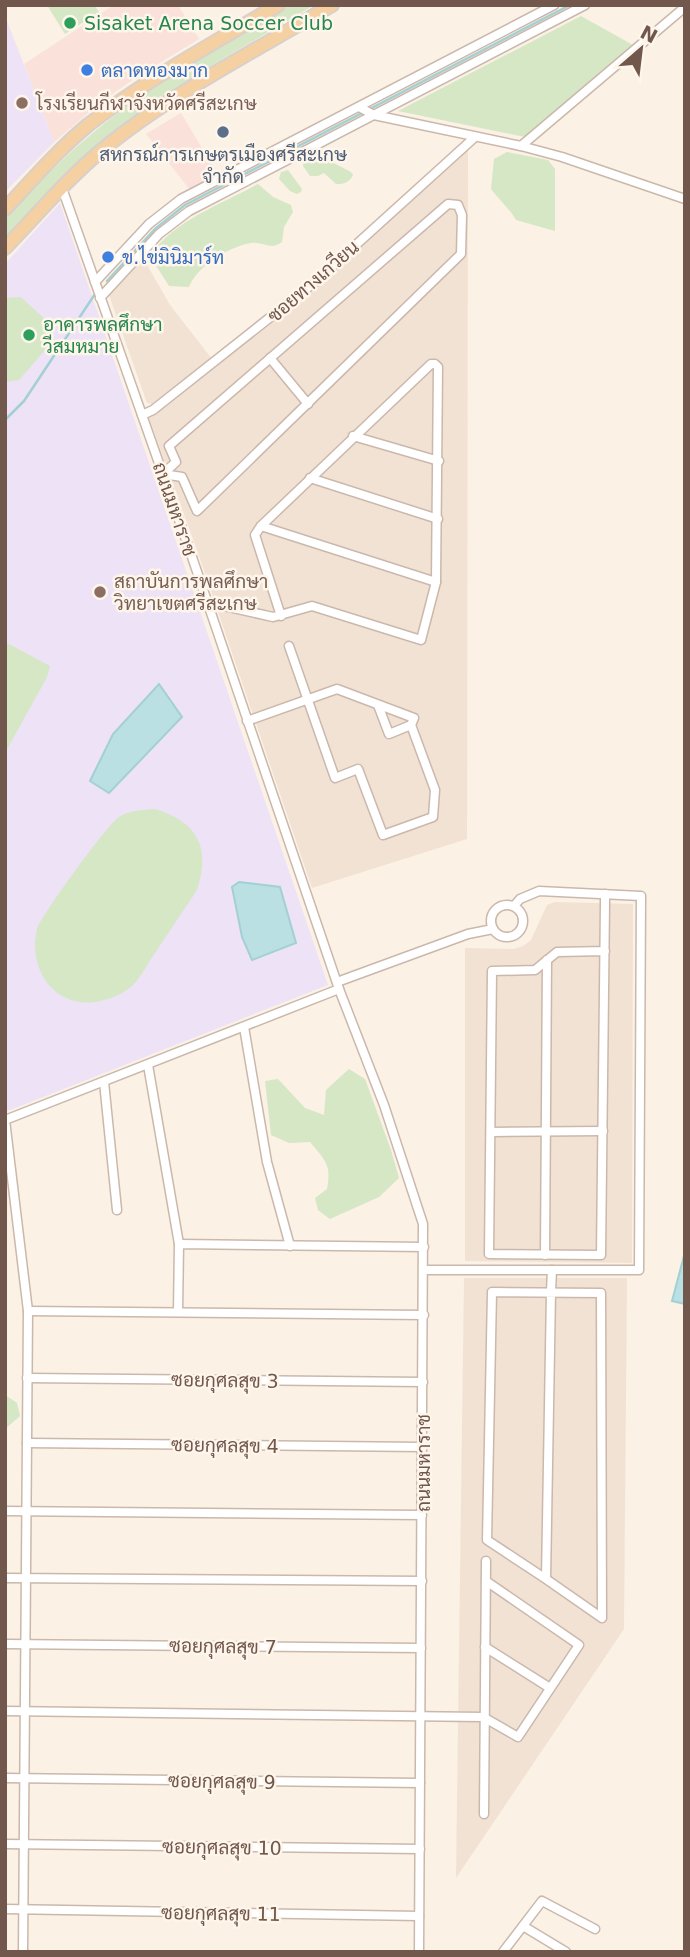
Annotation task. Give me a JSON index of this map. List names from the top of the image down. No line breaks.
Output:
{"streets":{"street":["ซอยทางเกวียน","ถนนมหาราช","ซอยกุศลสุข 3","ซอยกุศลสุข 4","ซอยกุศลสุข 7","ซอยกุศลสุข 9","ซอยกุศลสุข 10","ซอยกุศลสุข 11"]},"crossings":[["ซอยทางเกวียน","ถนนมหาราช"],["ถนนมหาราช","ซอยกุศลสุข 3"],["ถนนมหาราช","ซอยกุศลสุข 4"],["ถนนมหาราช","ซอยกุศลสุข 7"],["ถนนมหาราช","ซอยกุศลสุข 9"],["ถนนมหาราช","ซอยกุศลสุข 10"],["ถนนมหาราช","ซอยกุศลสุข 11"]],"places":["Sisaket Arena Soccer Club","ตลาดทองมาก","โรงเรียนกีฬาจังหวัดศรีสะเกษ","สหกรณ์การเกษตรเมืองศรีสะเกษ จำกัด","ข.ไข่มินิมาร์ท","อาคารพลศึกษา วีสมหมาย","สถาบันการพลศึกษา วิทยาเขตศรีสะเกษ"],"north":"top right"}
